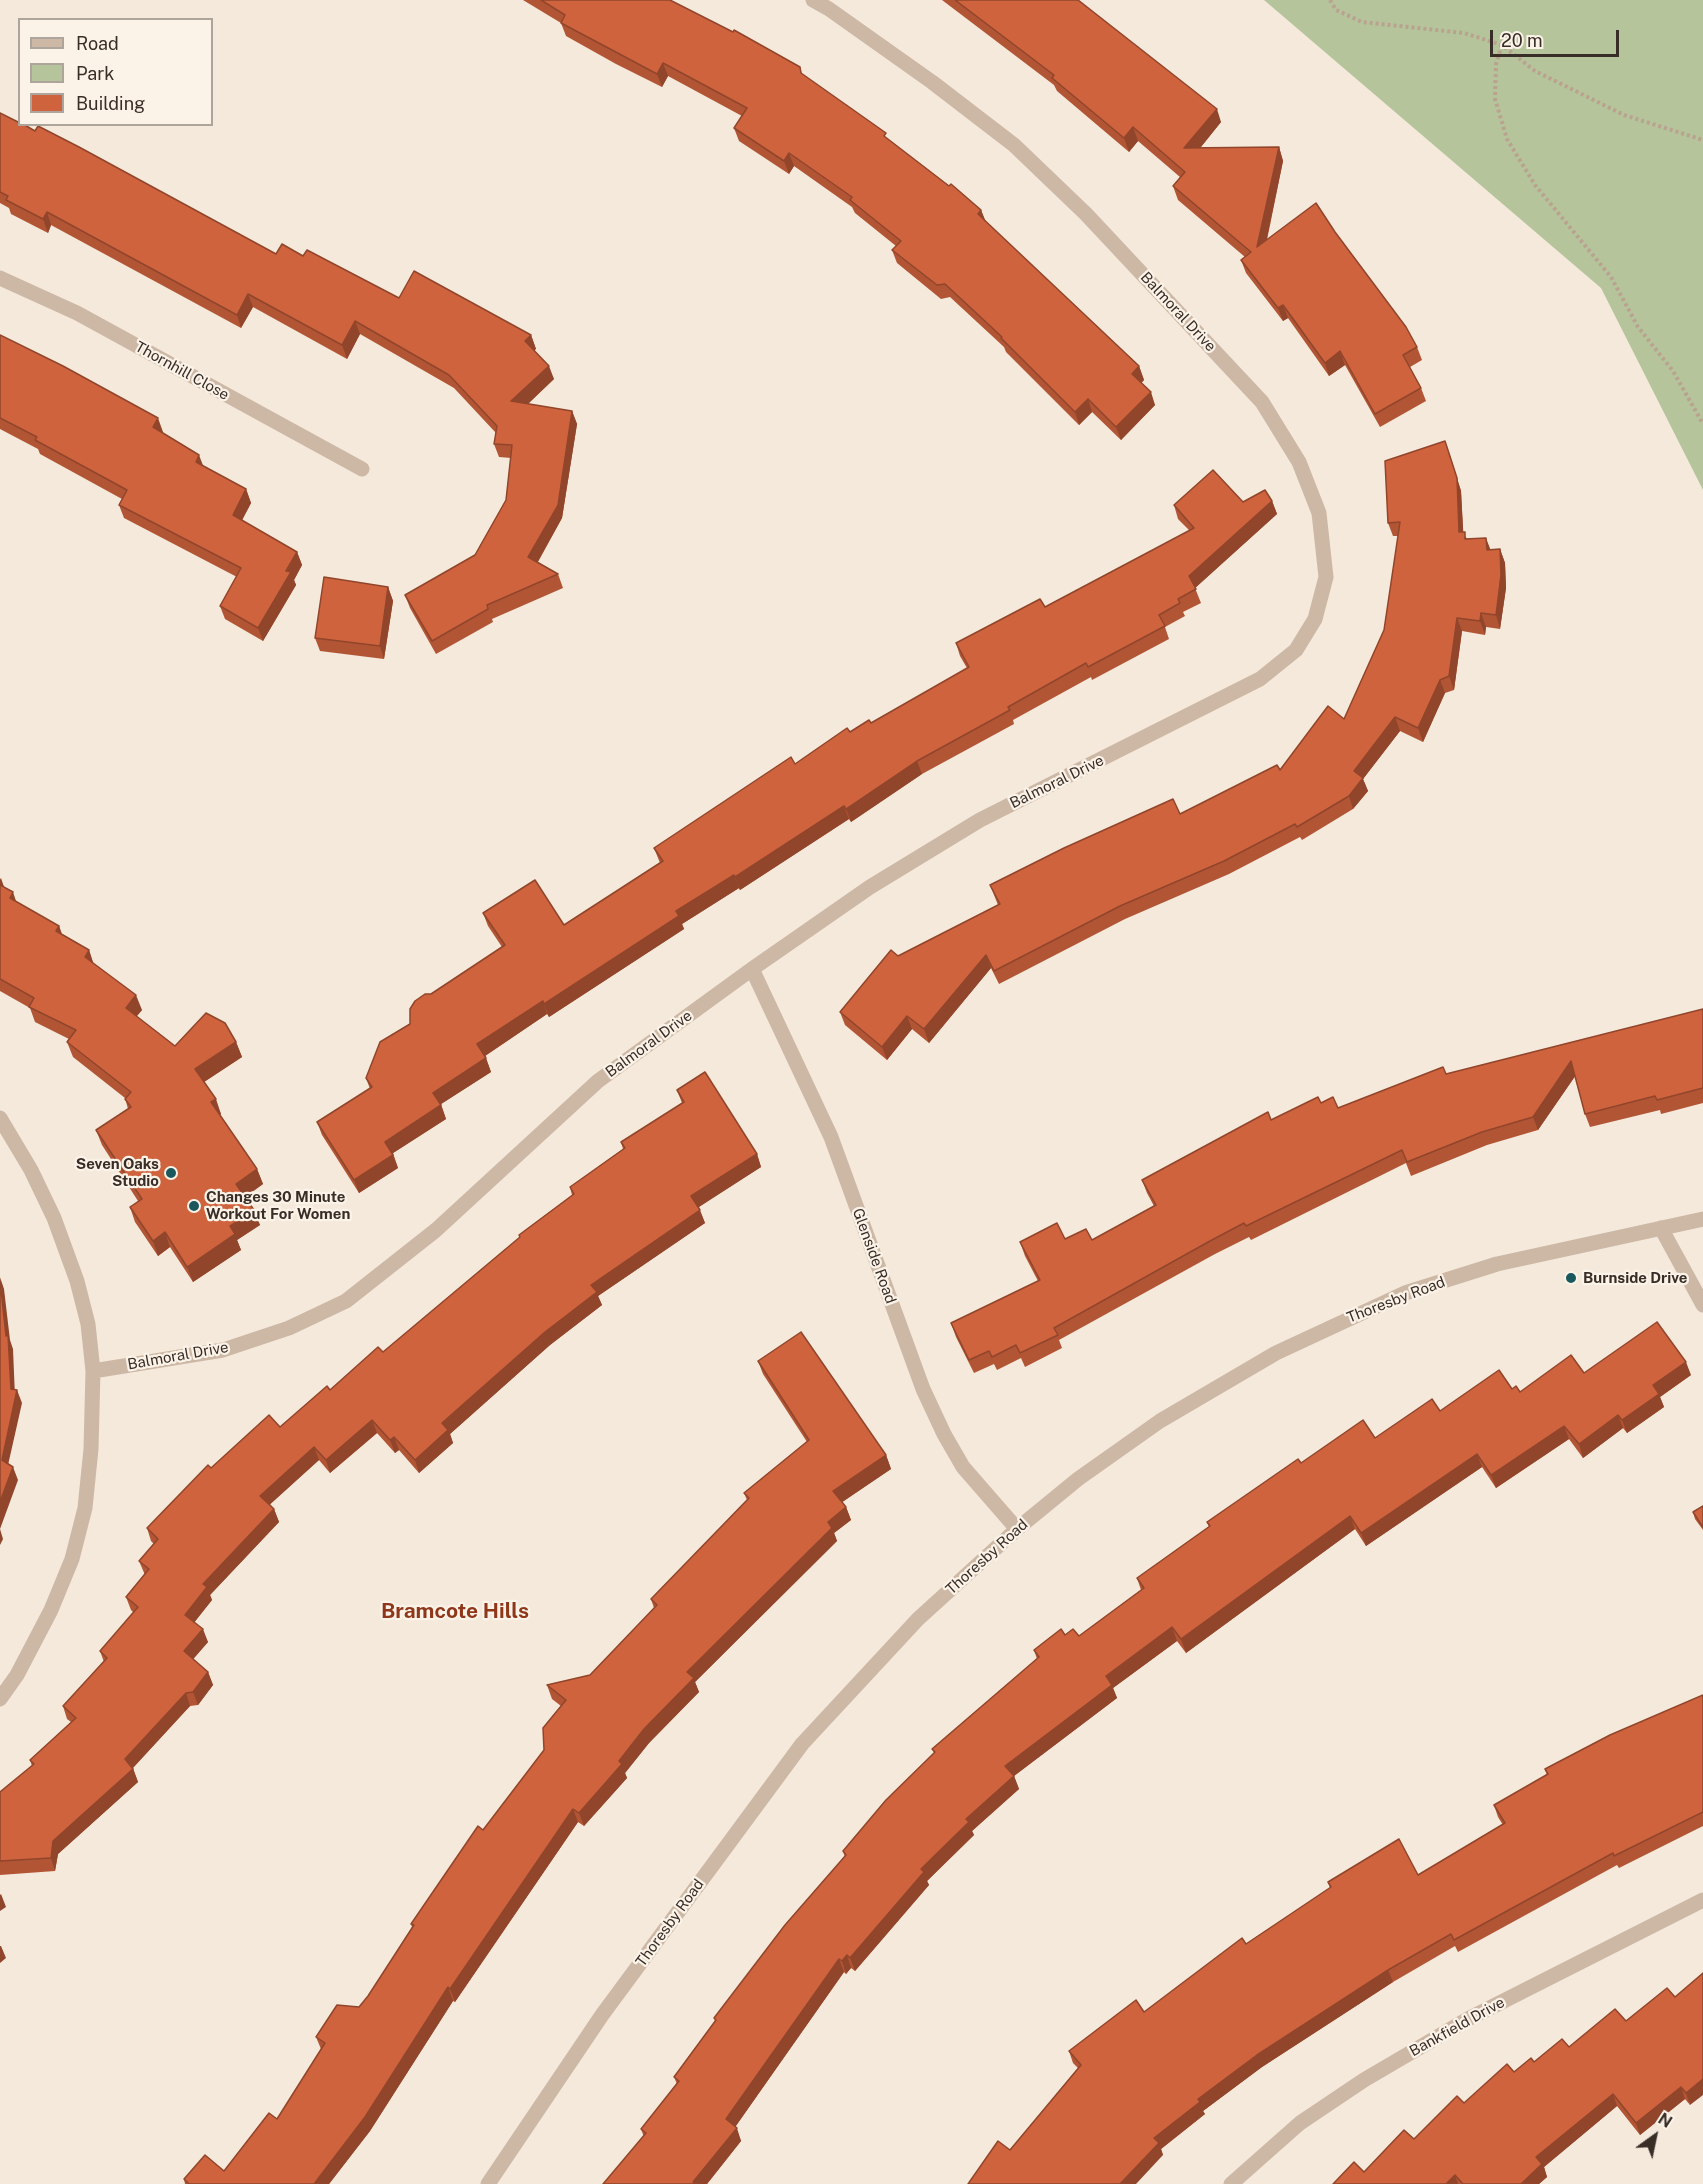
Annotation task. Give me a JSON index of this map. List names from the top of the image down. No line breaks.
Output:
{"streets":{"street":["Balmoral Drive","Thornhill Close","Glenside Road","Thoresby Road","Bankfield Drive"]},"crossings":[["Balmoral Drive","Glenside Road"],["Glenside Road","Thoresby Road"]],"districts":["Bramcote Hills"],"places":["Seven Oaks Studio","Changes 30 Minute Workout For Women","Burnside Drive"],"legend":["Road","Park","Building"],"scale_bar":"20 m","north":"top right"}
